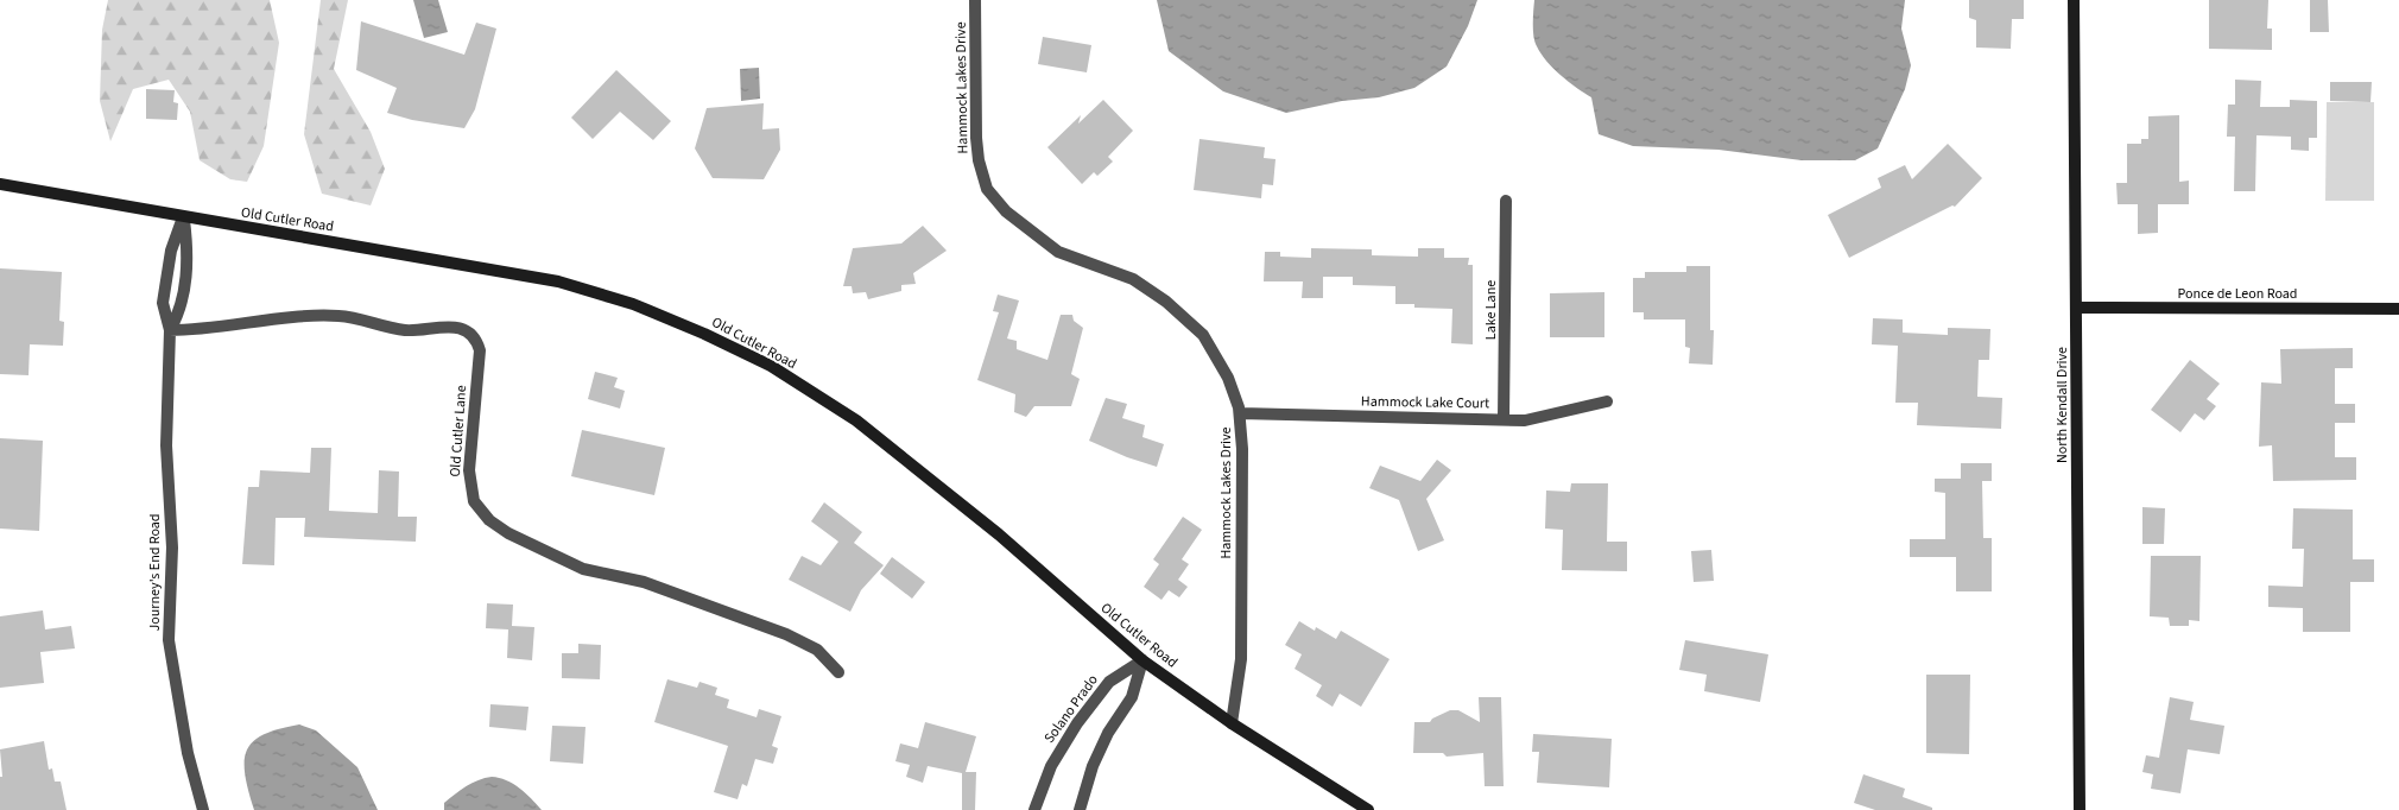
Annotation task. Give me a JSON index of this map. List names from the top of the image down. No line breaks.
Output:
{"streets":{"main road":["Old Cutler Road","Ponce de Leon Road","North Kendall Drive"],"street":["Hammock Lakes Drive","Lake Lane","Hammock Lake Court","Old Cutler Lane","Journey's End Road","Solano Prado"]},"crossings":[["Hammock Lakes Drive","Old Cutler Road"],["Hammock Lakes Drive","Hammock Lake Court"],["Old Cutler Road","Journey's End Road"],["Old Cutler Road","Solano Prado"],["Ponce de Leon Road","North Kendall Drive"],["Lake Lane","Hammock Lake Court"],["Old Cutler Lane","Journey's End Road"]]}
